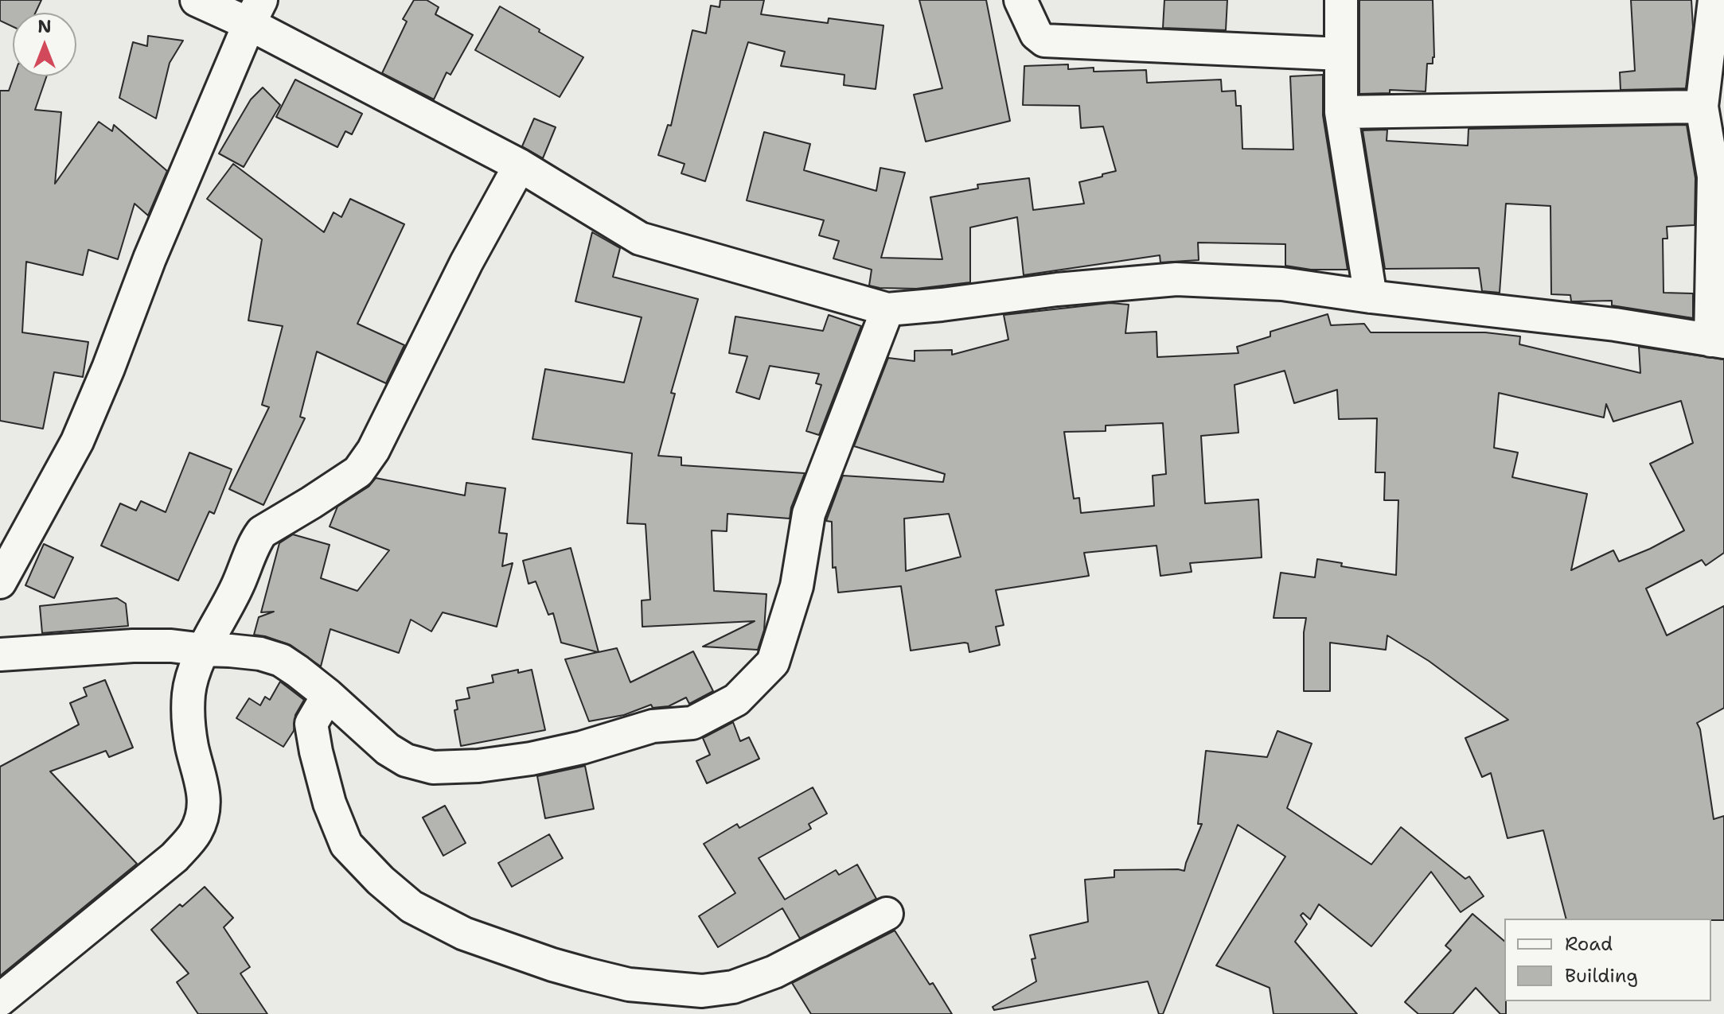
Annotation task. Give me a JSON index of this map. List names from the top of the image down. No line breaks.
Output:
{"legend":["Road","Building"],"north":"top"}
